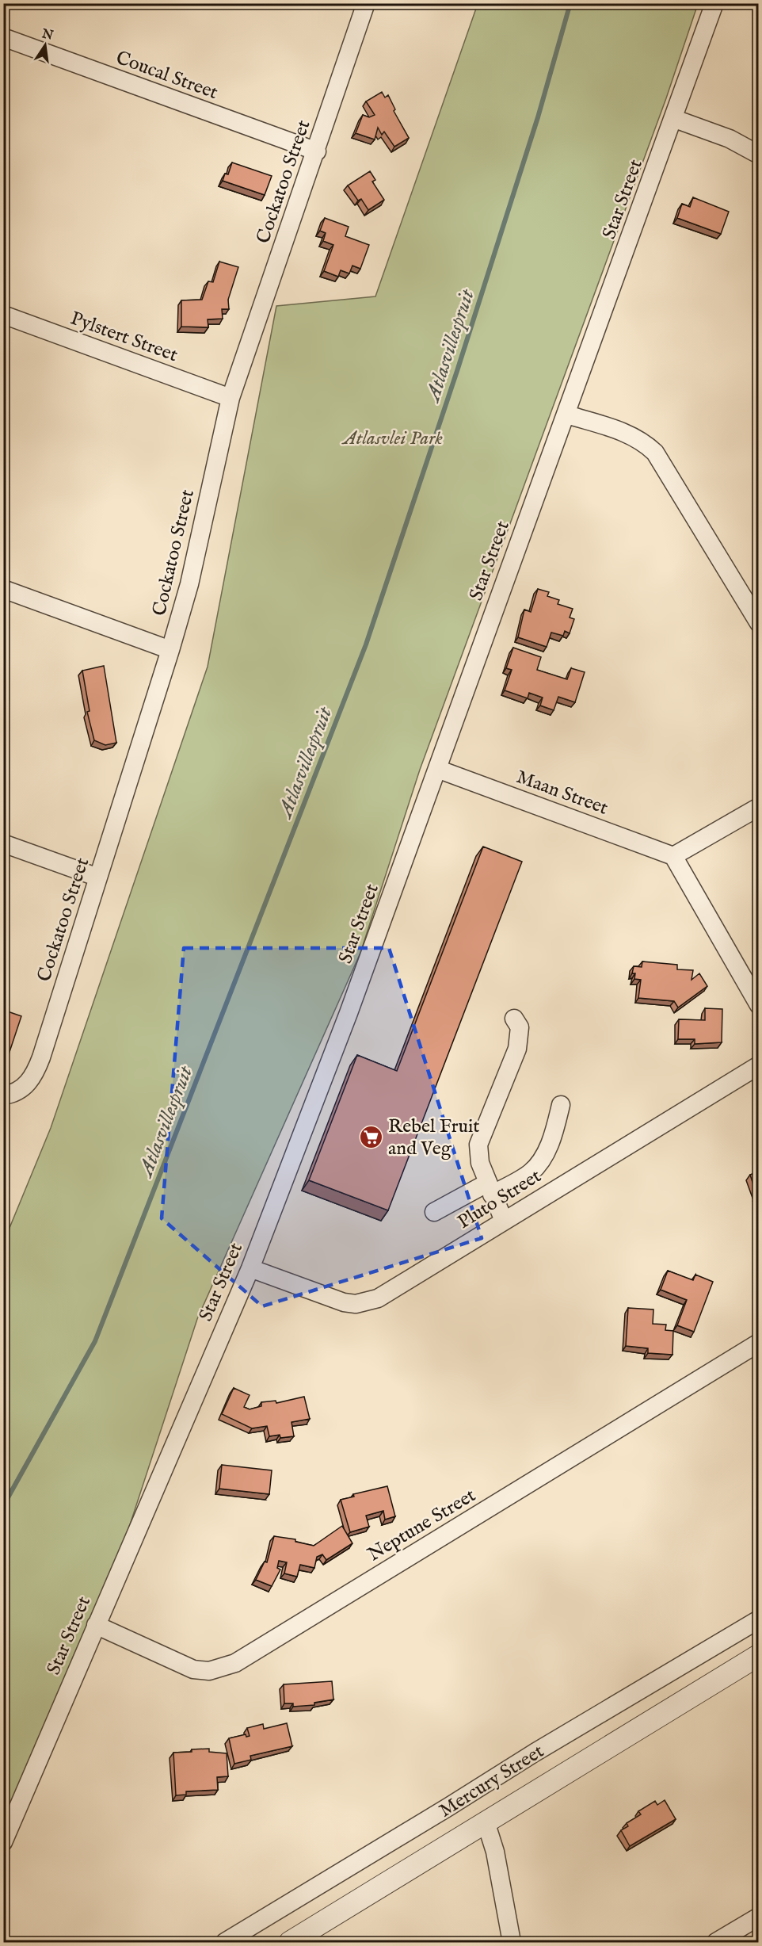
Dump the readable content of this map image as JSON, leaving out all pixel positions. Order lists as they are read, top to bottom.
{
  "streets": {
    "street": [
      "Coucal Street",
      "Cockatoo Street",
      "Star Street",
      "Pylstert Street",
      "Maan Street",
      "Pluto Street",
      "Neptune Street",
      "Mercury Street"
    ]
  },
  "crossings": [
    ["Coucal Street", "Cockatoo Street"],
    ["Cockatoo Street", "Pylstert Street"],
    ["Star Street", "Maan Street"],
    ["Star Street", "Pluto Street"],
    ["Star Street", "Neptune Street"]
  ],
  "water": ["Atlasvillespruit"],
  "parks": ["Atlasvlei Park"],
  "places": {
    "supermarket": ["Rebel Fruit and Veg"]
  },
  "north": "top"
}
